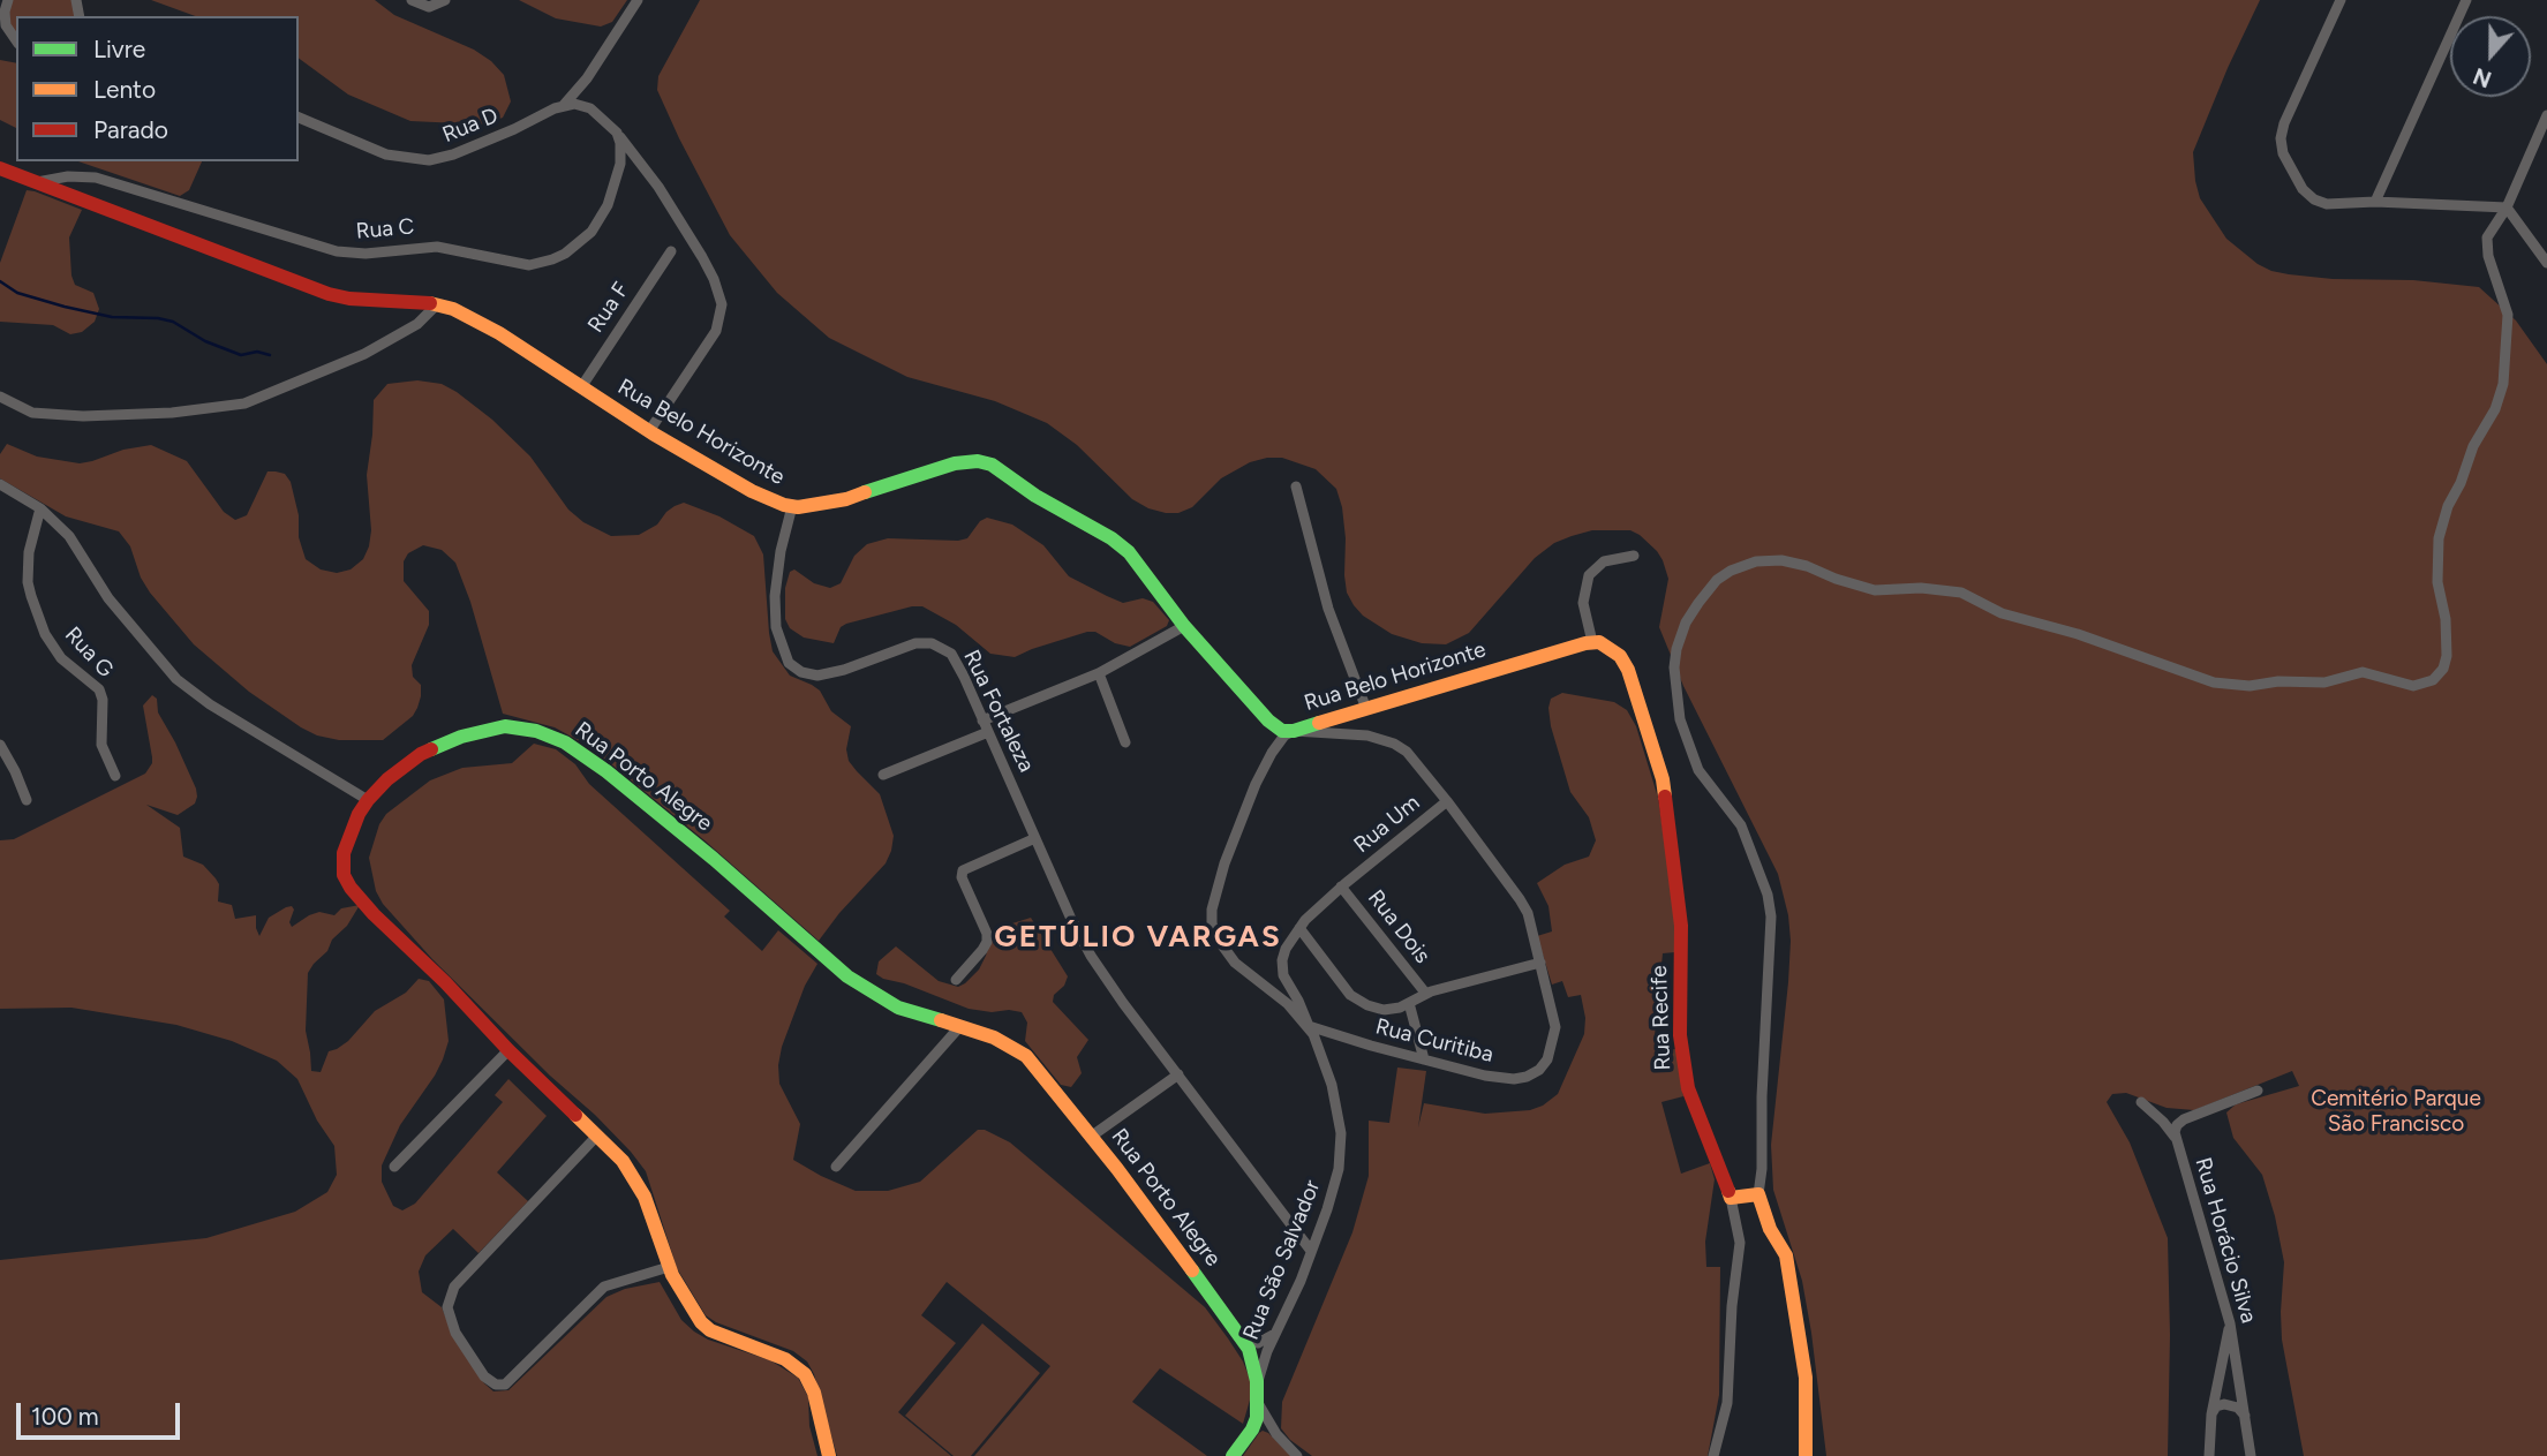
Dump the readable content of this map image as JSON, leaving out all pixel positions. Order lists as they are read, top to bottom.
{
  "streets": {
    "street": [
      "Rua D",
      "Rua C",
      "Rua F",
      "Rua Belo Horizonte",
      "Rua G",
      "Rua Fortaleza",
      "Rua Porto Alegre",
      "Rua Um",
      "Rua Dois",
      "Rua Recife",
      "Rua Curitiba",
      "Rua Horácio Silva",
      "Rua São Salvador"
    ]
  },
  "crossings": [
    ["Rua C", "Rua Belo Horizonte"],
    ["Rua F", "Rua Belo Horizonte"],
    ["Rua Belo Horizonte", "Rua Fortaleza"],
    ["Rua Belo Horizonte", "Rua Um"],
    ["Rua Belo Horizonte", "Rua Recife"],
    ["Rua Belo Horizonte", "Rua São Salvador"],
    ["Rua Fortaleza", "Rua São Salvador"],
    ["Rua Porto Alegre", "Rua São Salvador"],
    ["Rua Um", "Rua Dois"],
    ["Rua Um", "Rua Curitiba"],
    ["Rua Um", "Rua São Salvador"],
    ["Rua Curitiba", "Rua São Salvador"]
  ],
  "districts": ["GETÚLIO VARGAS"],
  "parks": ["Cemitério Parque São Francisco"],
  "legend": ["Livre", "Lento", "Parado"],
  "scale_bar": "100 m",
  "north": "bottom"
}
